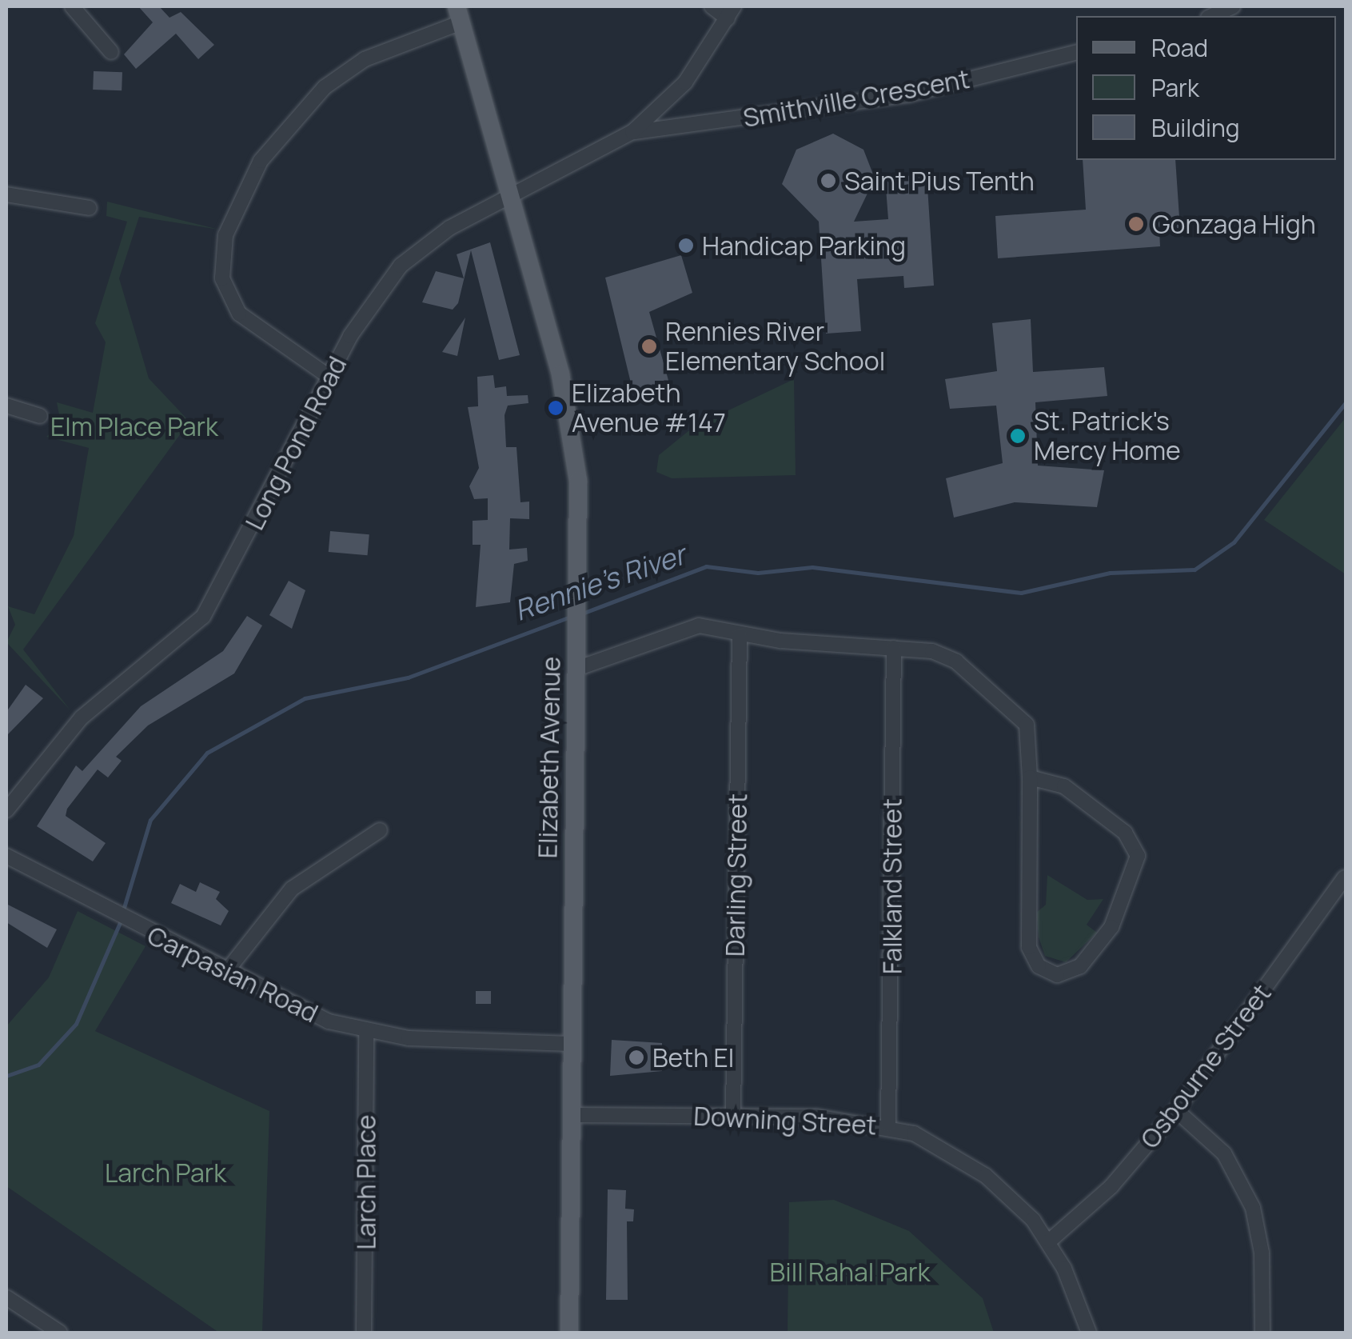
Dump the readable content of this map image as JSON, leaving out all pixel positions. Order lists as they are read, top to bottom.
{
  "streets": {
    "main road": ["Elizabeth Avenue"],
    "street": [
      "Smithville Crescent",
      "Long Pond Road",
      "Darling Street",
      "Falkland Street",
      "Carpasian Road",
      "Osbourne Street",
      "Downing Street",
      "Larch Place"
    ]
  },
  "crossings": [
    ["Smithville Crescent", "Long Pond Road"],
    ["Long Pond Road", "Elizabeth Avenue"],
    ["Elizabeth Avenue", "Carpasian Road"],
    ["Elizabeth Avenue", "Downing Street"],
    ["Darling Street", "Downing Street"],
    ["Falkland Street", "Downing Street"],
    ["Carpasian Road", "Larch Place"],
    ["Osbourne Street", "Downing Street"]
  ],
  "water": ["Rennie's River"],
  "parks": ["Elm Place Park", "Larch Park", "Bill Rahal Park"],
  "places": [
    "Saint Pius Tenth",
    "Gonzaga High",
    "Handicap Parking",
    "Rennies River Elementary School",
    "Elizabeth Avenue #147",
    "St. Patrick's Mercy Home",
    "Beth El"
  ],
  "legend": ["Road", "Park", "Building"]
}
